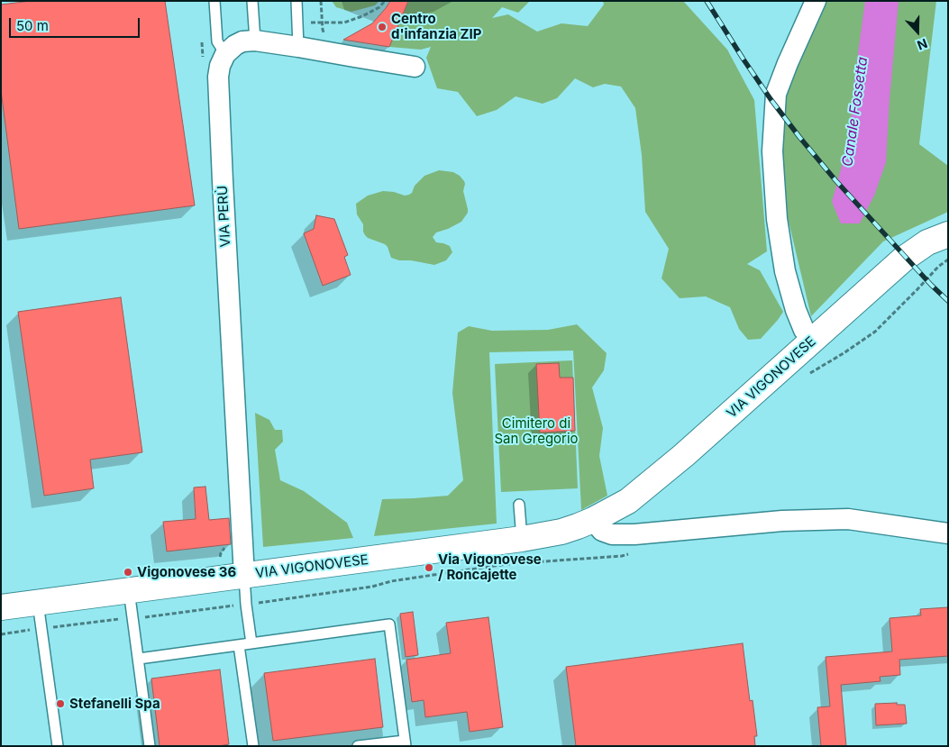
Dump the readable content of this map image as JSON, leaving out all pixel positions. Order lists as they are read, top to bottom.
{
  "streets": {
    "main road": ["VIA VIGONOVESE"],
    "street": ["VIA PERÙ"]
  },
  "crossings": [
    ["VIA PERÙ", "VIA VIGONOVESE"]
  ],
  "water": ["Canale Fossetta"],
  "parks": ["Cimitero di San Gregorio"],
  "places": [
    "Centro d'infanzia ZIP",
    "Via Vigonovese / Roncajette",
    "Vigonovese 36",
    "Stefanelli Spa"
  ],
  "scale_bar": "50 m",
  "north": "bottom"
}
